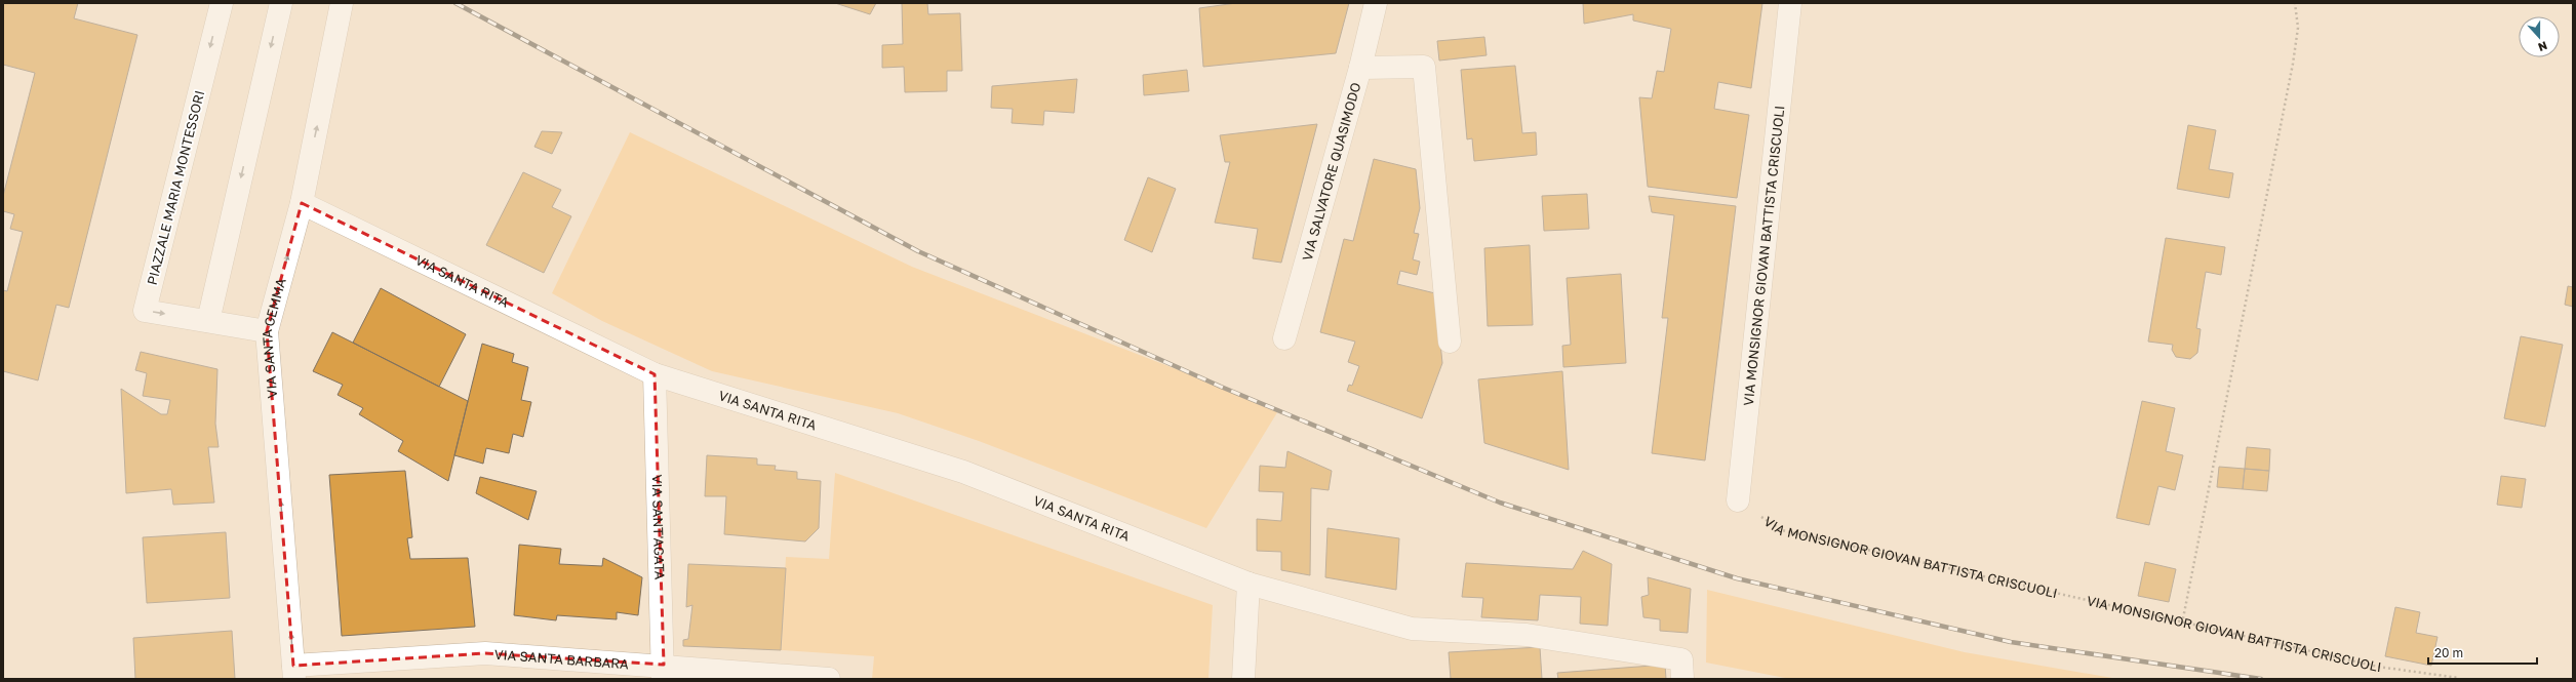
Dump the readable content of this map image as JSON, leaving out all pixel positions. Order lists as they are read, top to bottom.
{
  "streets": {
    "street": [
      "VIA SALVATORE QUASIMODO",
      "PIAZZALE MARIA MONTESSORI",
      "VIA MONSIGNOR GIOVAN BATTISTA CRISCUOLI",
      "VIA SANTA RITA",
      "VIA SANTA GEMMA",
      "VIA SANT'AGATA",
      "VIA SANTA BARBARA"
    ]
  },
  "crossings": [
    ["PIAZZALE MARIA MONTESSORI", "VIA SANTA GEMMA"],
    ["VIA SANTA RITA", "VIA SANTA GEMMA"],
    ["VIA SANTA RITA", "VIA SANT'AGATA"],
    ["VIA SANTA GEMMA", "VIA SANTA BARBARA"],
    ["VIA SANT'AGATA", "VIA SANTA BARBARA"]
  ],
  "scale_bar": "20 m",
  "north": "bottom"
}
